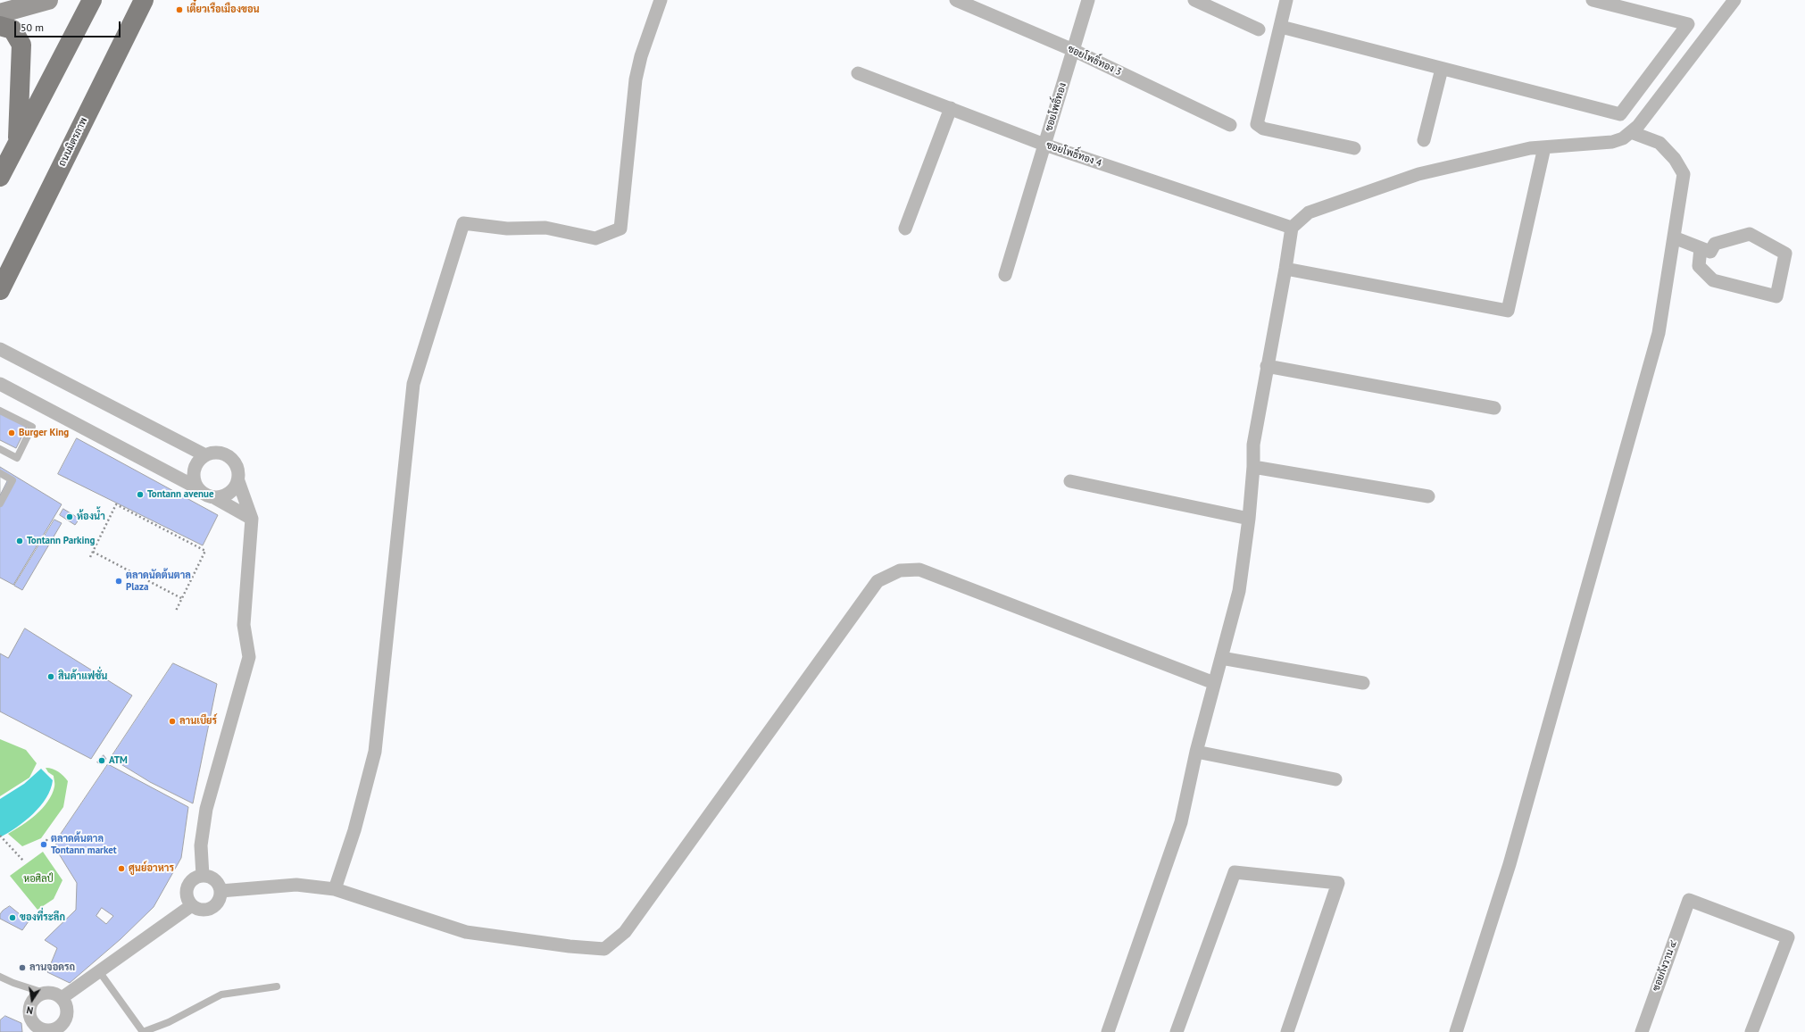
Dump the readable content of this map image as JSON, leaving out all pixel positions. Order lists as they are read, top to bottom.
{
  "streets": {
    "main road": ["ถนนมิตรภาพ"],
    "street": [
      "ซอยโพธิ์ทอง 3",
      "ซอยโพธิ์ทอง",
      "ซอยโพธิ์ทอง 4",
      "ซอยกังวาน ๔"
    ]
  },
  "crossings": [
    ["ซอยโพธิ์ทอง 3", "ซอยโพธิ์ทอง"],
    ["ซอยโพธิ์ทอง", "ซอยโพธิ์ทอง 4"]
  ],
  "parks": ["หอศิลป์"],
  "places": [
    "เตี๋ยวเรือเมืองขอน",
    "Burger King",
    "Tontann avenue",
    "ห้องน้ำ",
    "Tontann Parking",
    "ตลาดนัดต้นตาล Plaza",
    "สินค้าแฟชั่น",
    "ลานเบียร์",
    "ATM",
    "ตลาดต้นตาล Tontann market",
    "ศูนย์อาหาร",
    "ของที่ระลึก",
    "ลานจอดรถ"
  ],
  "scale_bar": "50 m",
  "north": "bottom"
}
